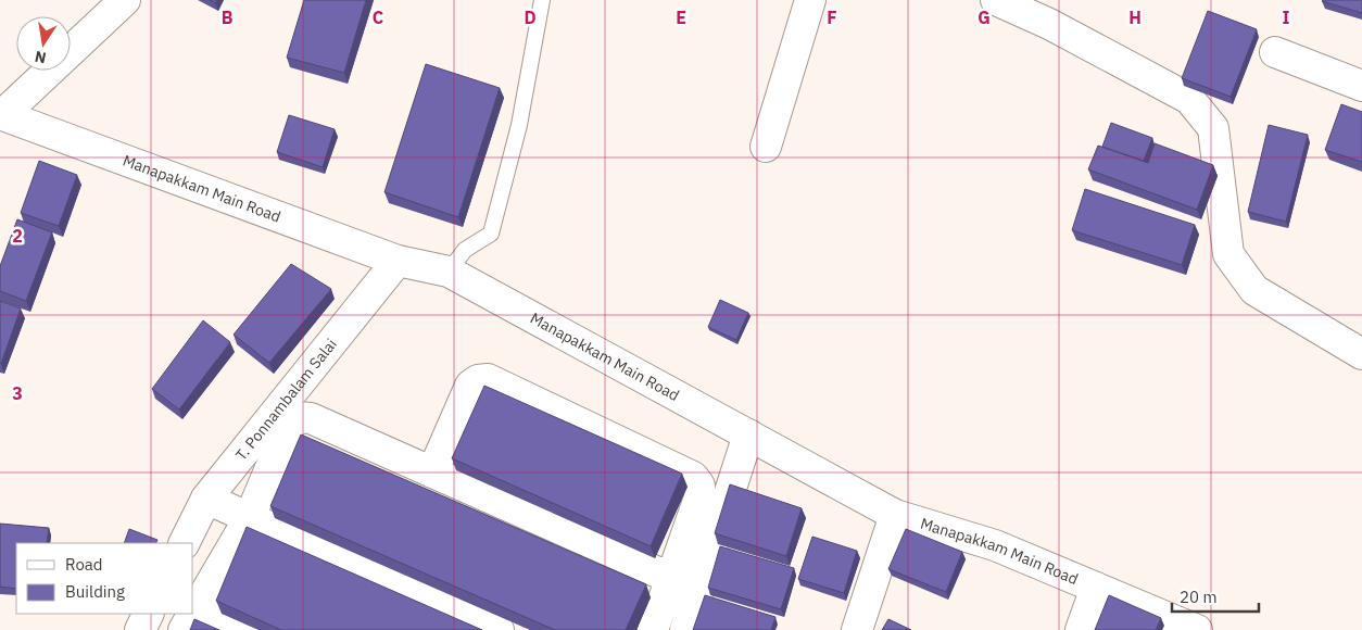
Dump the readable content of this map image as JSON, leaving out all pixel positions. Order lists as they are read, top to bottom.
{
  "streets": {
    "street": ["Manapakkam Main Road", "T. Ponnambalam Salai"]
  },
  "crossings": [
    ["Manapakkam Main Road", "T. Ponnambalam Salai"]
  ],
  "legend": ["Road", "Building"],
  "scale_bar": "20 m",
  "north": "bottom",
  "grid": {
    "columns": [
      "B",
      "C",
      "D",
      "E",
      "F",
      "G",
      "H",
      "I"
    ],
    "rows": ["2", "3"]
  }
}
